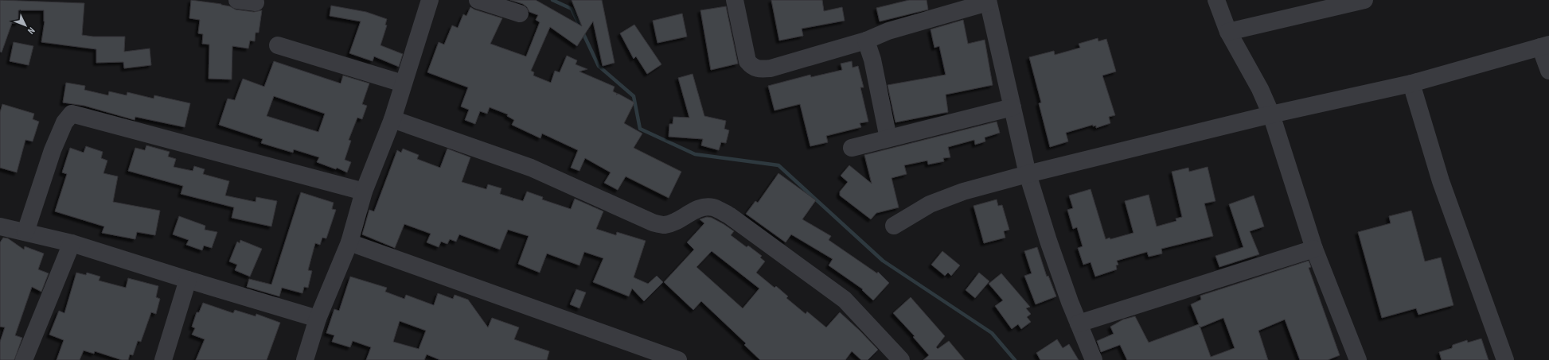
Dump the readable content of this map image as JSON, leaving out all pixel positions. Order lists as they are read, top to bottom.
{
  "north": "bottom right"
}
